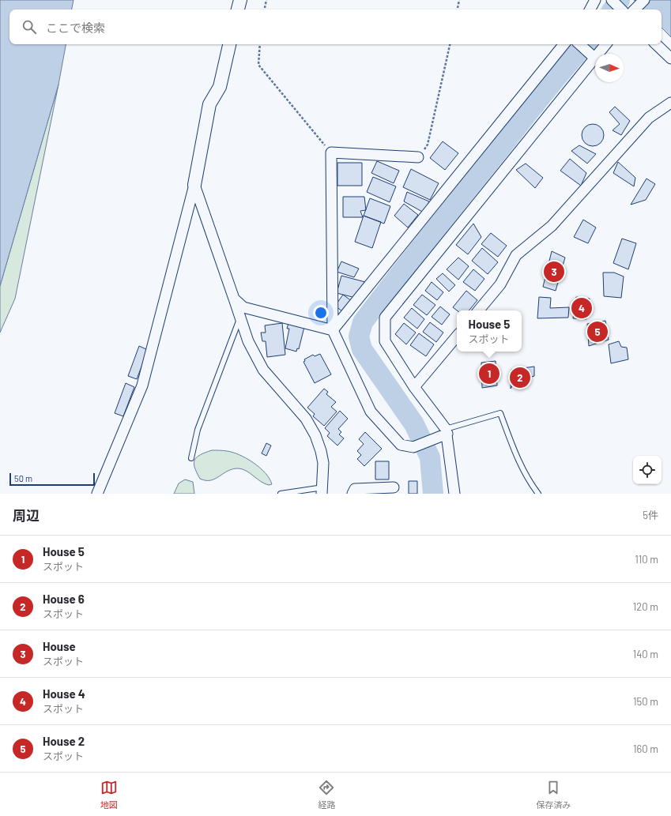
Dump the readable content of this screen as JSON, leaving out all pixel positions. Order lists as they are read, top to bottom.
{
  "scale_bar": "50 m",
  "north": "right",
  "page": {
    "search": "ここで検索",
    "pins": [
      "3",
      "4",
      "5",
      "1",
      "2"
    ],
    "popup": ["House 5", "スポット"],
    "scale": "50 m",
    "heading": ["周辺", "5件"],
    "list": [
      {
        "mark": "1",
        "name": "House 5",
        "note": "スポット",
        "value": "110 m"
      },
      {
        "mark": "2",
        "name": "House 6",
        "note": "スポット",
        "value": "120 m"
      },
      {
        "mark": "3",
        "name": "House",
        "note": "スポット",
        "value": "140 m"
      },
      {
        "mark": "4",
        "name": "House 4",
        "note": "スポット",
        "value": "150 m"
      },
      {
        "mark": "5",
        "name": "House 2",
        "note": "スポット",
        "value": "160 m"
      }
    ],
    "nav": ["地図", "経路", "保存済み"]
  }
}
